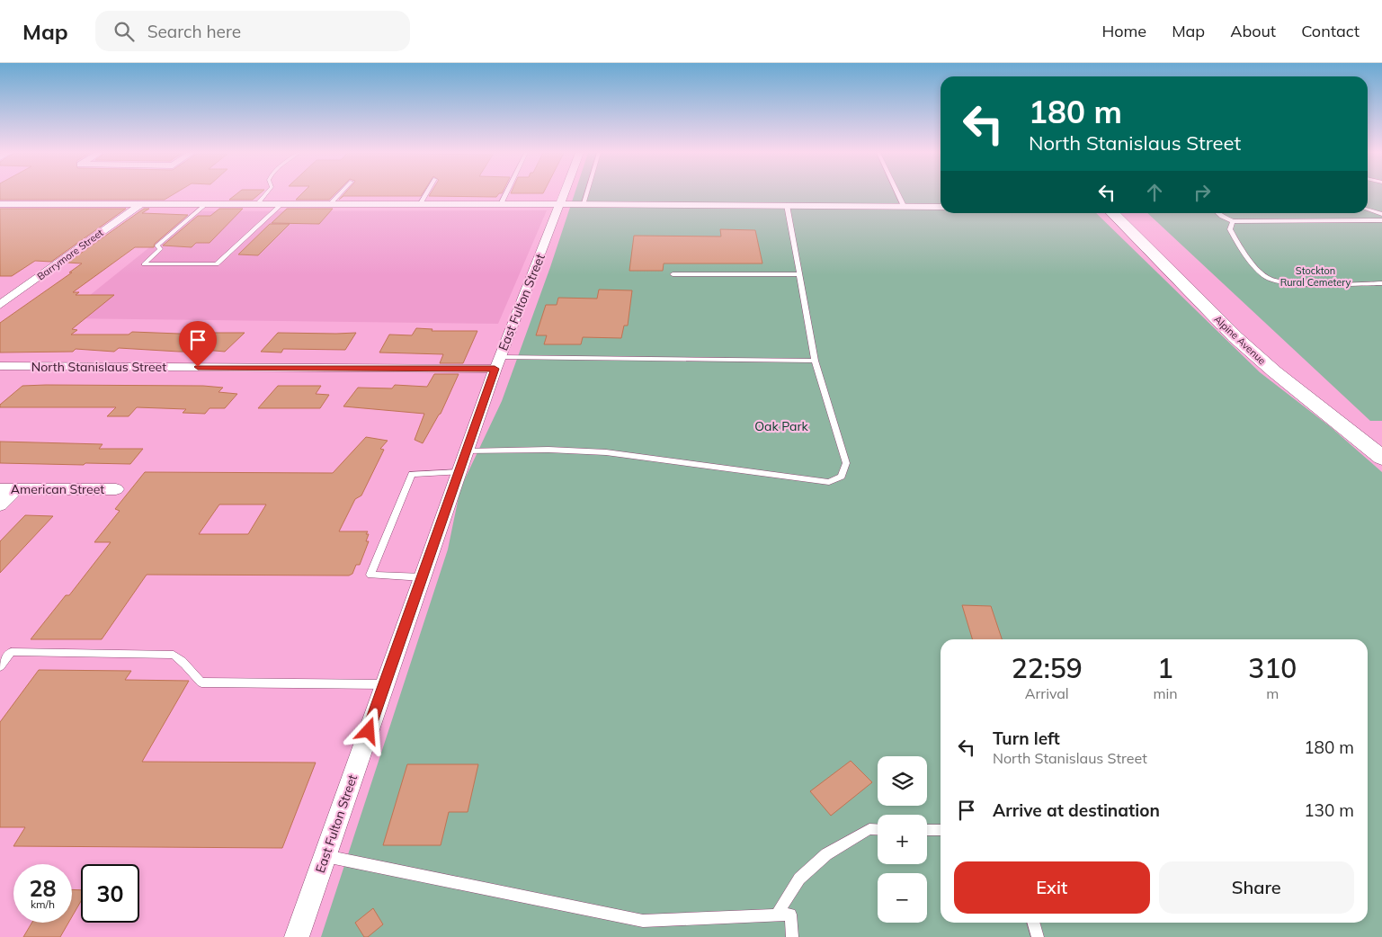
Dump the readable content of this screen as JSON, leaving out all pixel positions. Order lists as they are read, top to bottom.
{
  "streets": {
    "street": [
      "Barrymore Street",
      "East Fulton Street",
      "Alpine Avenue",
      "North Stanislaus Street",
      "American Street"
    ]
  },
  "crossings": [
    ["East Fulton Street", "North Stanislaus Street"]
  ],
  "parks": ["Stockton Rural Cemetery", "Oak Park"],
  "page": {
    "header": "Map",
    "search": "Search here",
    "nav": [
      "Home",
      "Map",
      "About",
      "Contact"
    ],
    "turn": ["180 m", "North Stanislaus Street"],
    "eta": [
      "22:59",
      "Arrival",
      "1",
      "min",
      "310",
      "m"
    ],
    "list": [
      {
        "name": "Turn left",
        "note": "North Stanislaus Street",
        "value": "180 m"
      },
      {
        "name": "Arrive at destination",
        "value": "130 m"
      }
    ],
    "map_buttons": ["+", "−"],
    "buttons": ["Exit", "Share"],
    "speed": "28 km/h",
    "limit": "30"
  }
}
